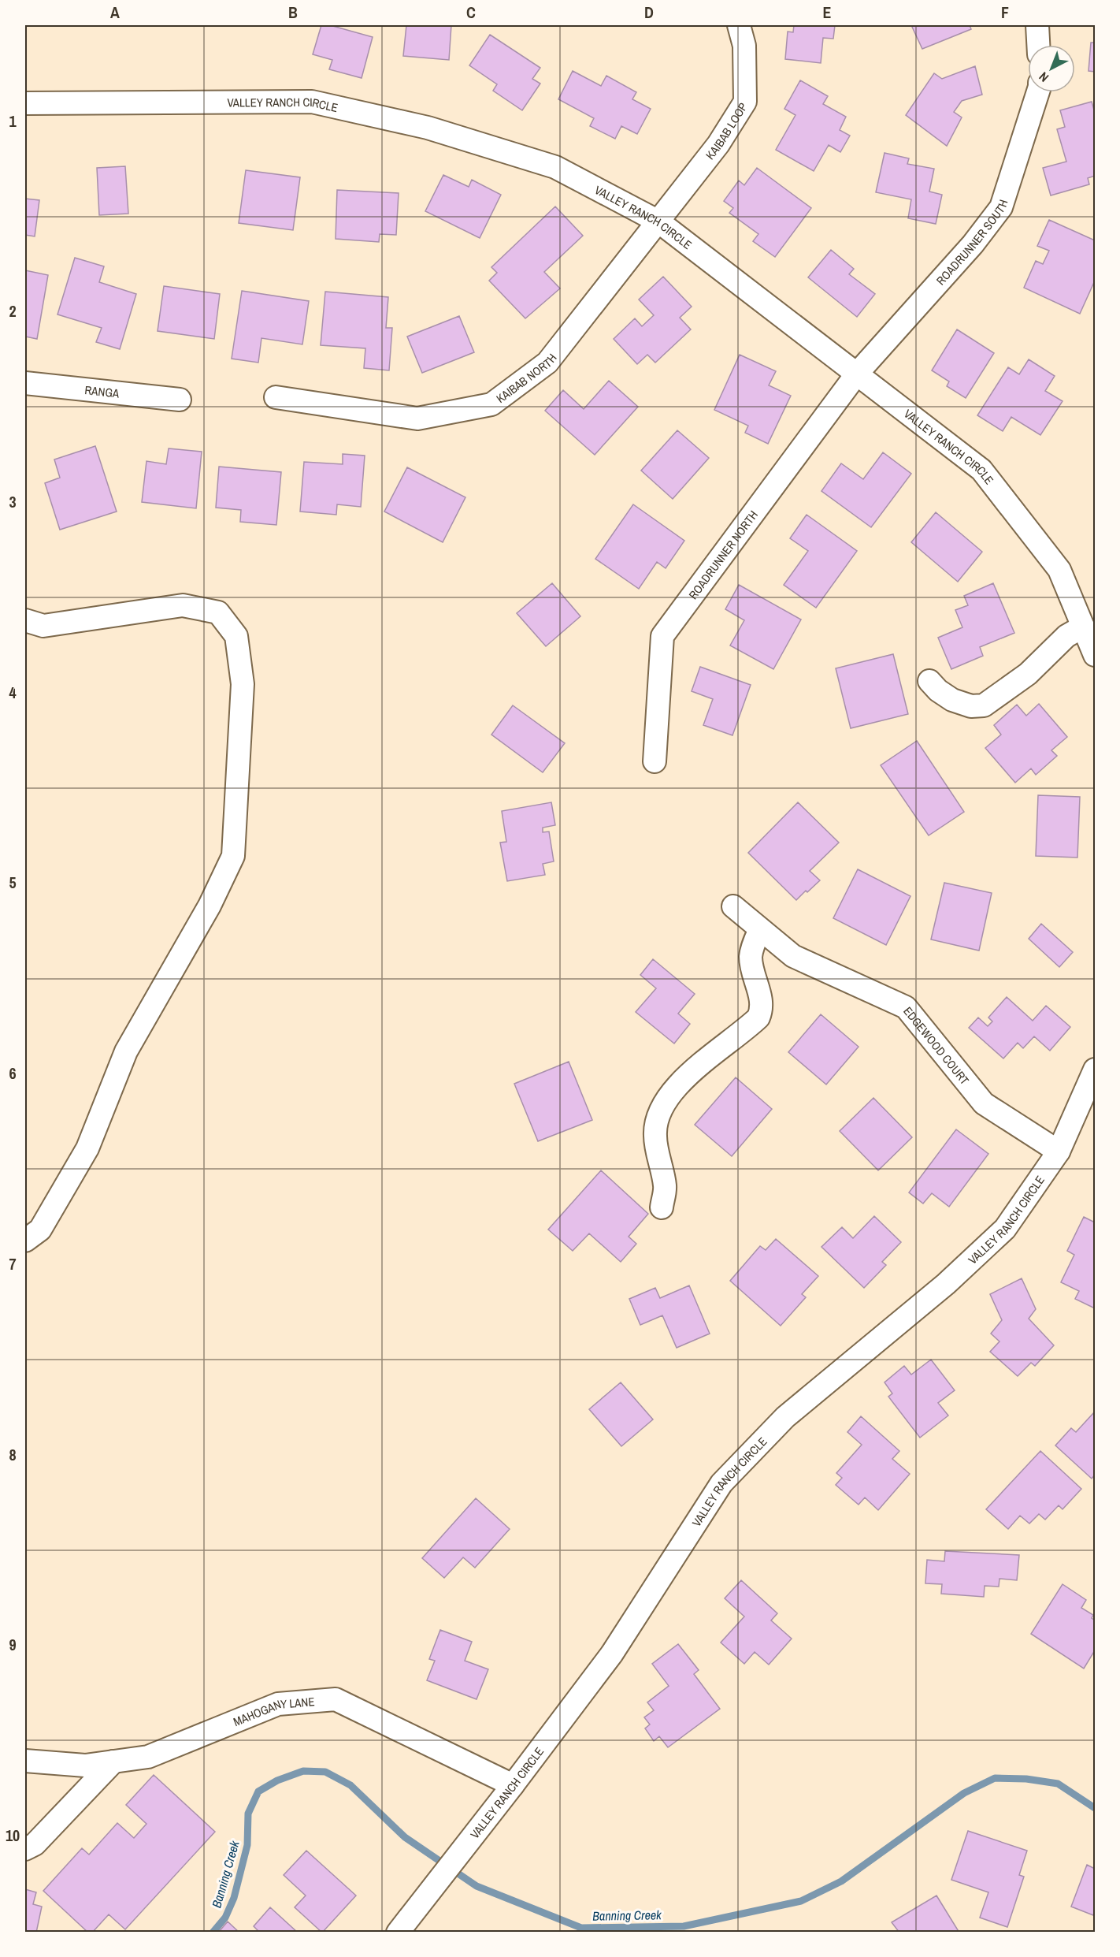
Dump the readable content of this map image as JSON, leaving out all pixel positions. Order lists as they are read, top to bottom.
{
  "streets": {
    "street": [
      "VALLEY RANCH CIRCLE",
      "KAIBAB LOOP",
      "ROADRUNNER SOUTH",
      "KAIBAB NORTH",
      "RANGA",
      "ROADRUNNER NORTH",
      "EDGEWOOD COURT",
      "MAHOGANY LANE"
    ]
  },
  "crossings": [
    ["VALLEY RANCH CIRCLE", "KAIBAB LOOP"],
    ["VALLEY RANCH CIRCLE", "ROADRUNNER SOUTH"],
    ["VALLEY RANCH CIRCLE", "KAIBAB NORTH"],
    ["VALLEY RANCH CIRCLE", "ROADRUNNER NORTH"],
    ["VALLEY RANCH CIRCLE", "EDGEWOOD COURT"],
    ["VALLEY RANCH CIRCLE", "MAHOGANY LANE"],
    ["KAIBAB LOOP", "KAIBAB NORTH"],
    ["ROADRUNNER SOUTH", "ROADRUNNER NORTH"]
  ],
  "water": ["Banning Creek"],
  "north": "bottom left",
  "grid": {
    "columns": [
      "A",
      "B",
      "C",
      "D",
      "E",
      "F"
    ],
    "rows": [
      "1",
      "2",
      "3",
      "4",
      "5",
      "6",
      "7",
      "8",
      "9",
      "10"
    ]
  }
}
